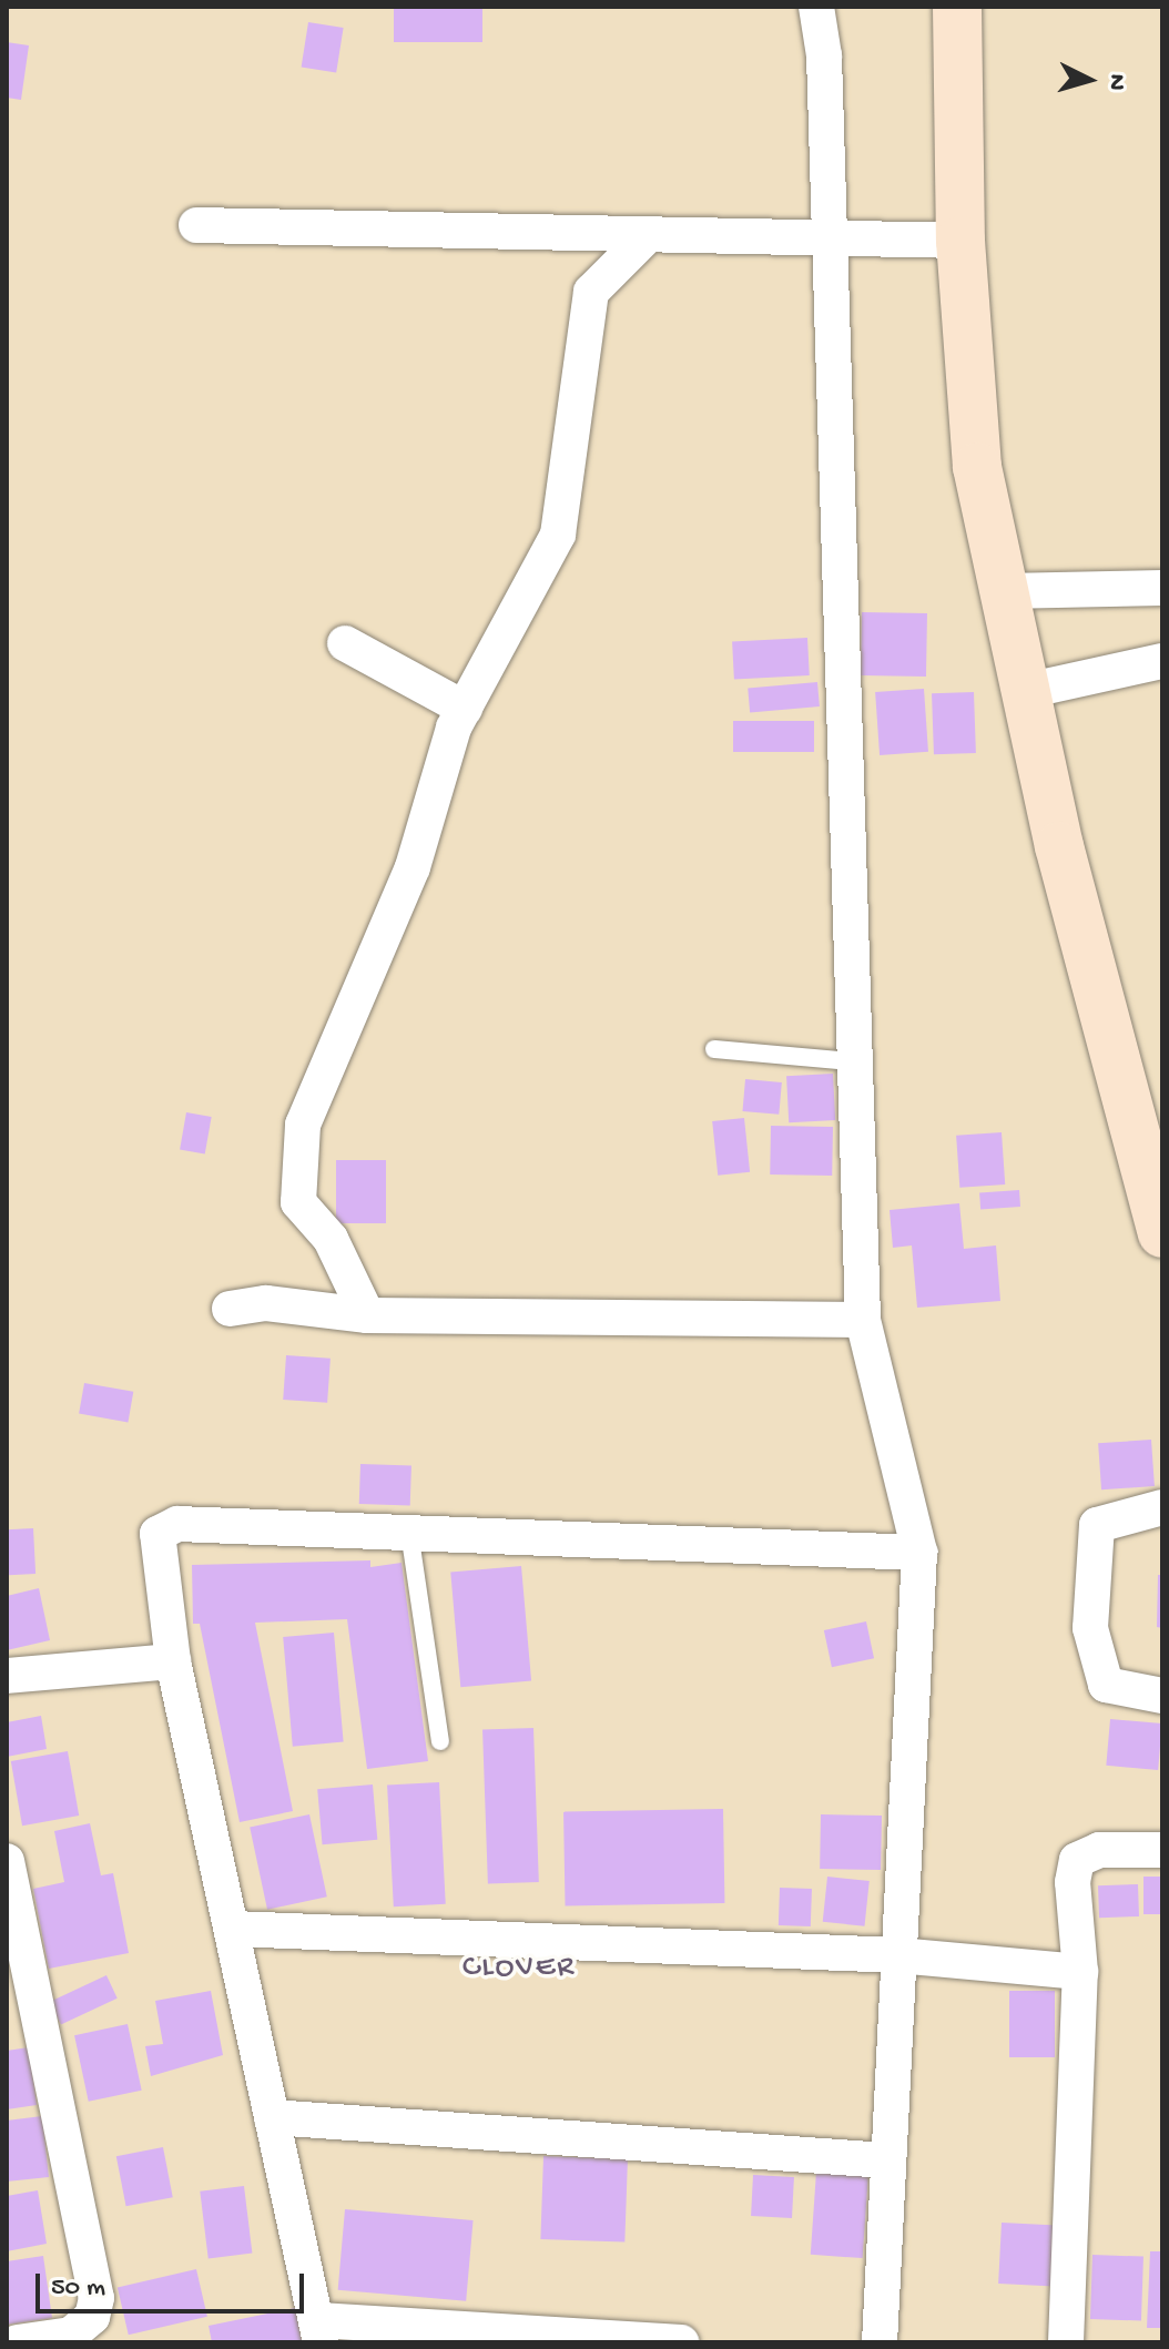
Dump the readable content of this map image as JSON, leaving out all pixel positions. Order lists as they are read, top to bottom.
{
  "districts": ["CLOVER"],
  "scale_bar": "50 m",
  "north": "right"
}
